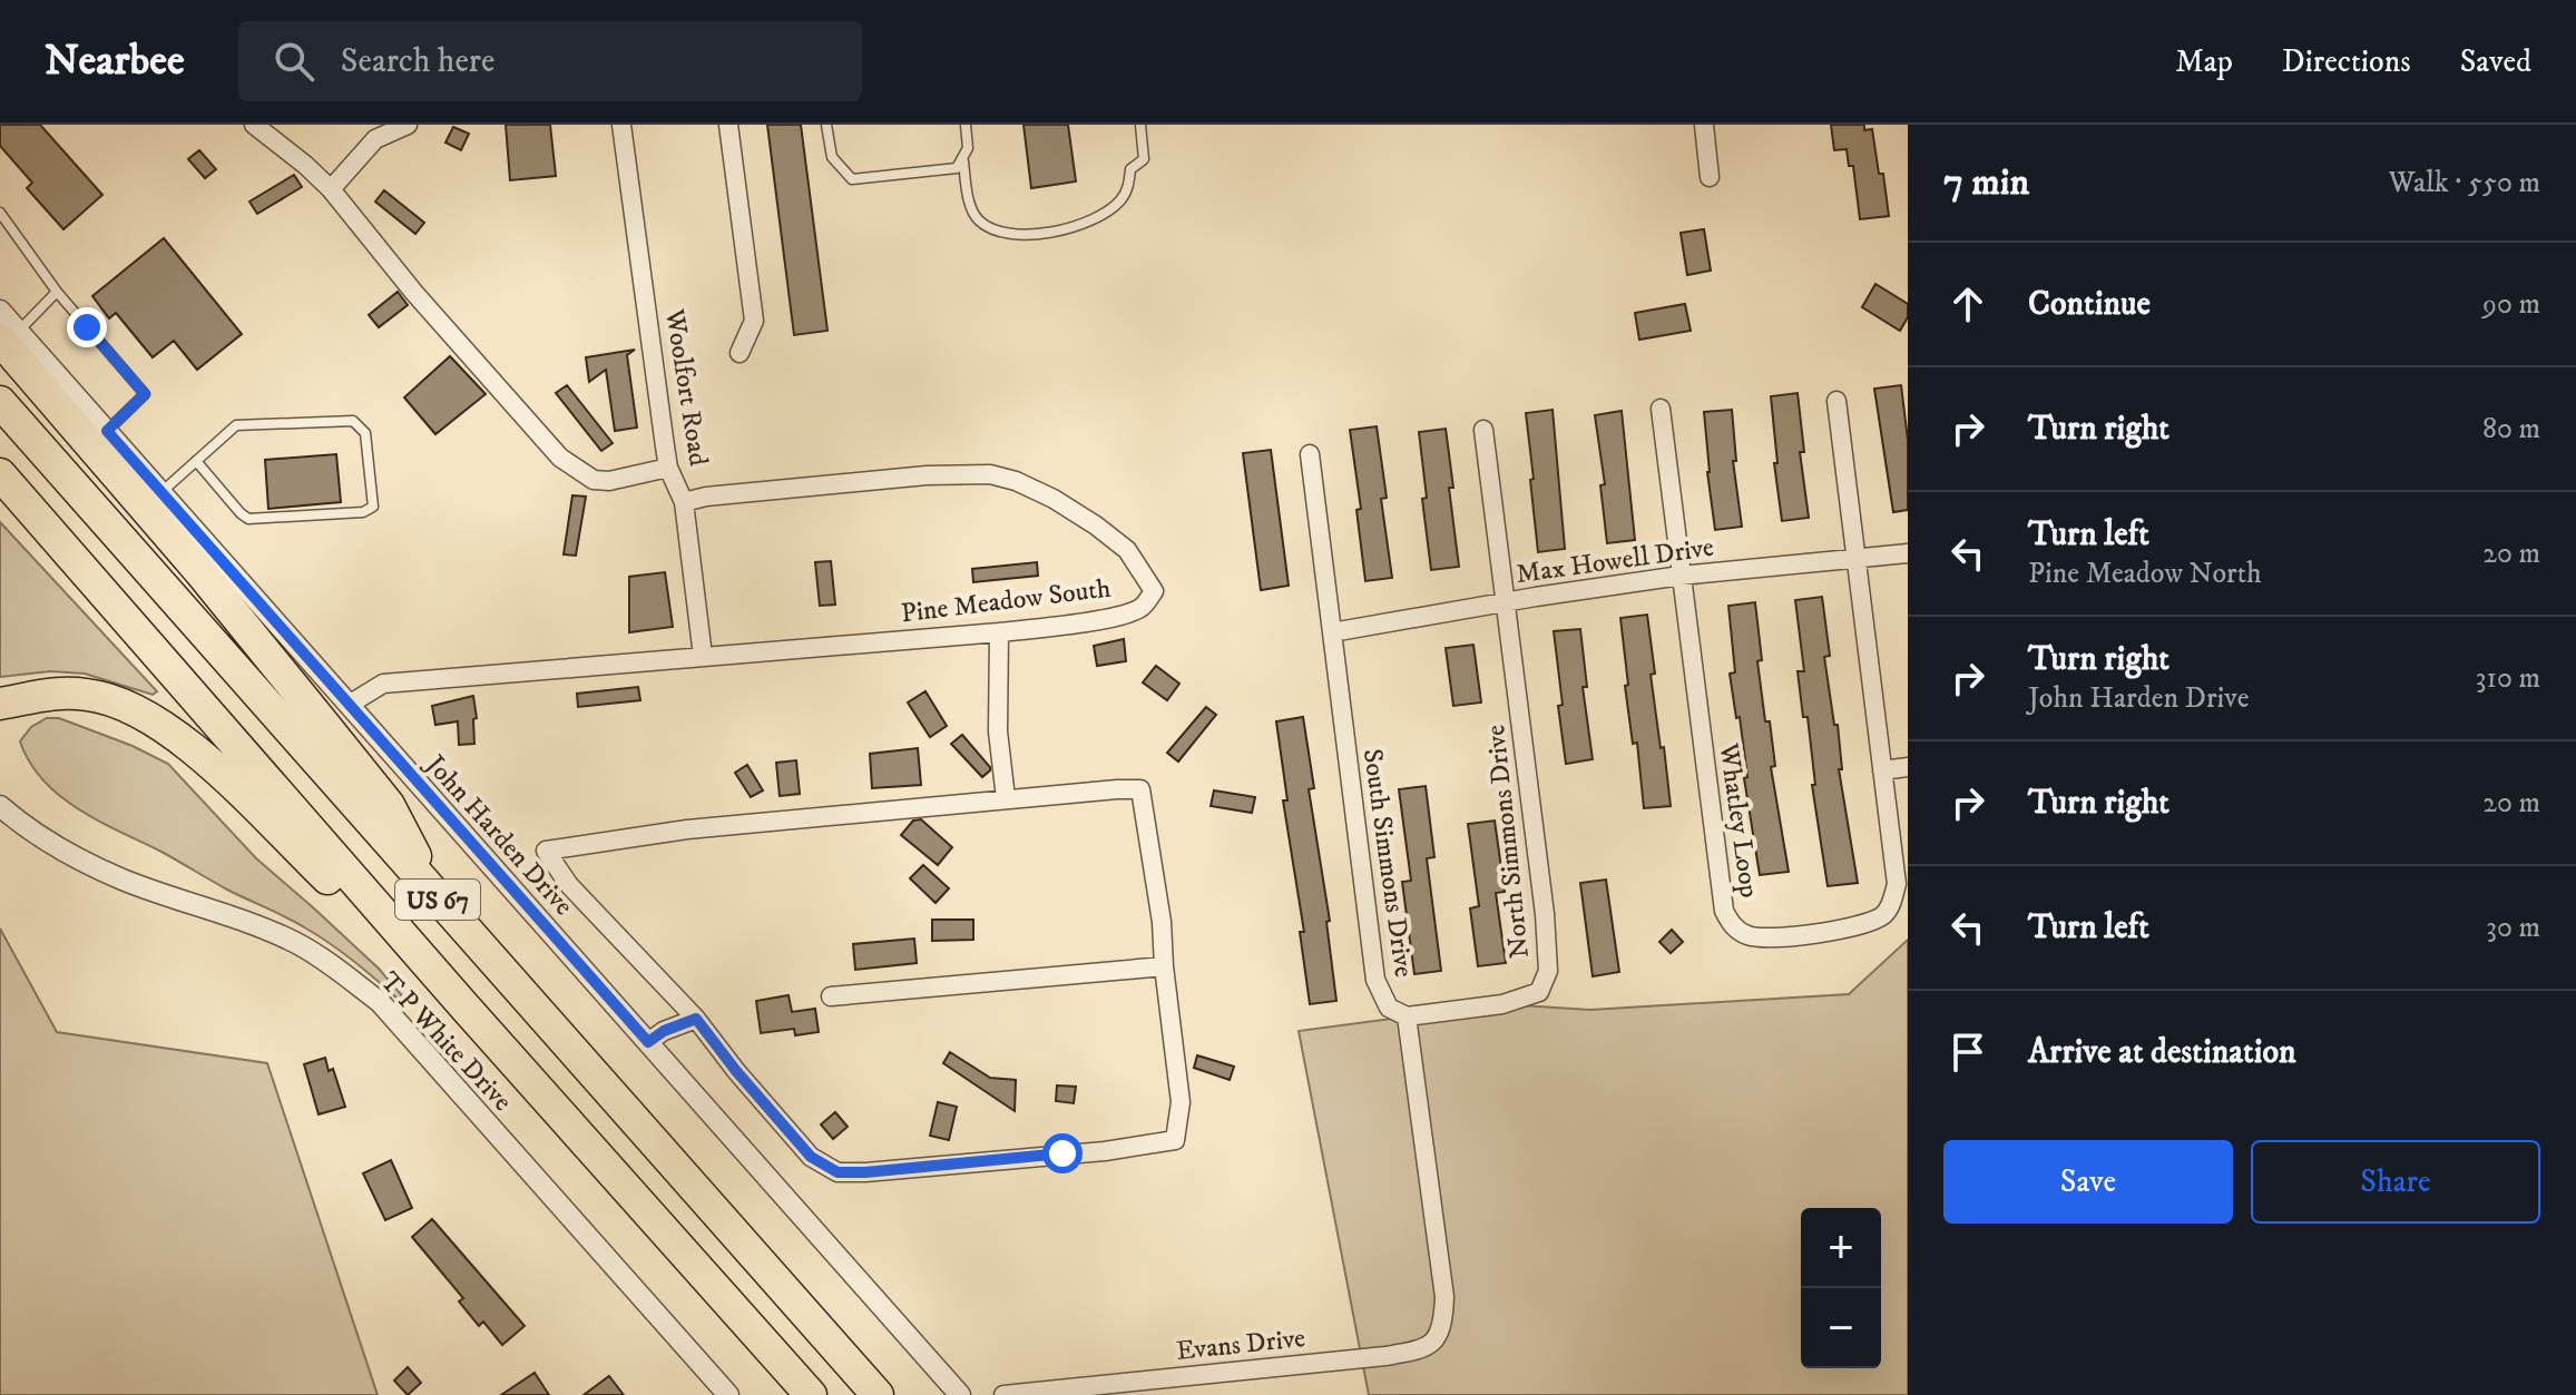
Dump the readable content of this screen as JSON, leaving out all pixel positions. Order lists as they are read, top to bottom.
{
  "streets": {
    "highway": ["US 67"],
    "street": [
      "Woolfort Road",
      "Max Howell Drive",
      "Pine Meadow South",
      "Whatley Loop",
      "John Harden Drive",
      "North Simmons Drive",
      "South Simmons Drive",
      "T P White Drive",
      "Evans Drive"
    ]
  },
  "crossings": [
    ["Woolfort Road", "Pine Meadow South"],
    ["Max Howell Drive", "Whatley Loop"],
    ["Max Howell Drive", "North Simmons Drive"],
    ["Max Howell Drive", "South Simmons Drive"],
    ["Pine Meadow South", "John Harden Drive"],
    ["North Simmons Drive", "South Simmons Drive"],
    ["South Simmons Drive", "Evans Drive"]
  ],
  "page": {
    "header": "Nearbee",
    "search": "Search here",
    "nav": ["Map", "Directions", "Saved"],
    "heading": ["7 min", "Walk · 550 m"],
    "list": [
      ["Continue", "90 m"],
      ["Turn right", "80 m"],
      ["Turn left", "Pine Meadow North", "20 m"],
      ["Turn right", "John Harden Drive", "310 m"],
      ["Turn right", "20 m"],
      ["Turn left", "30 m"],
      "Arrive at destination"
    ],
    "buttons": ["Save", "Share"],
    "map_buttons": ["+", "−"]
  }
}
